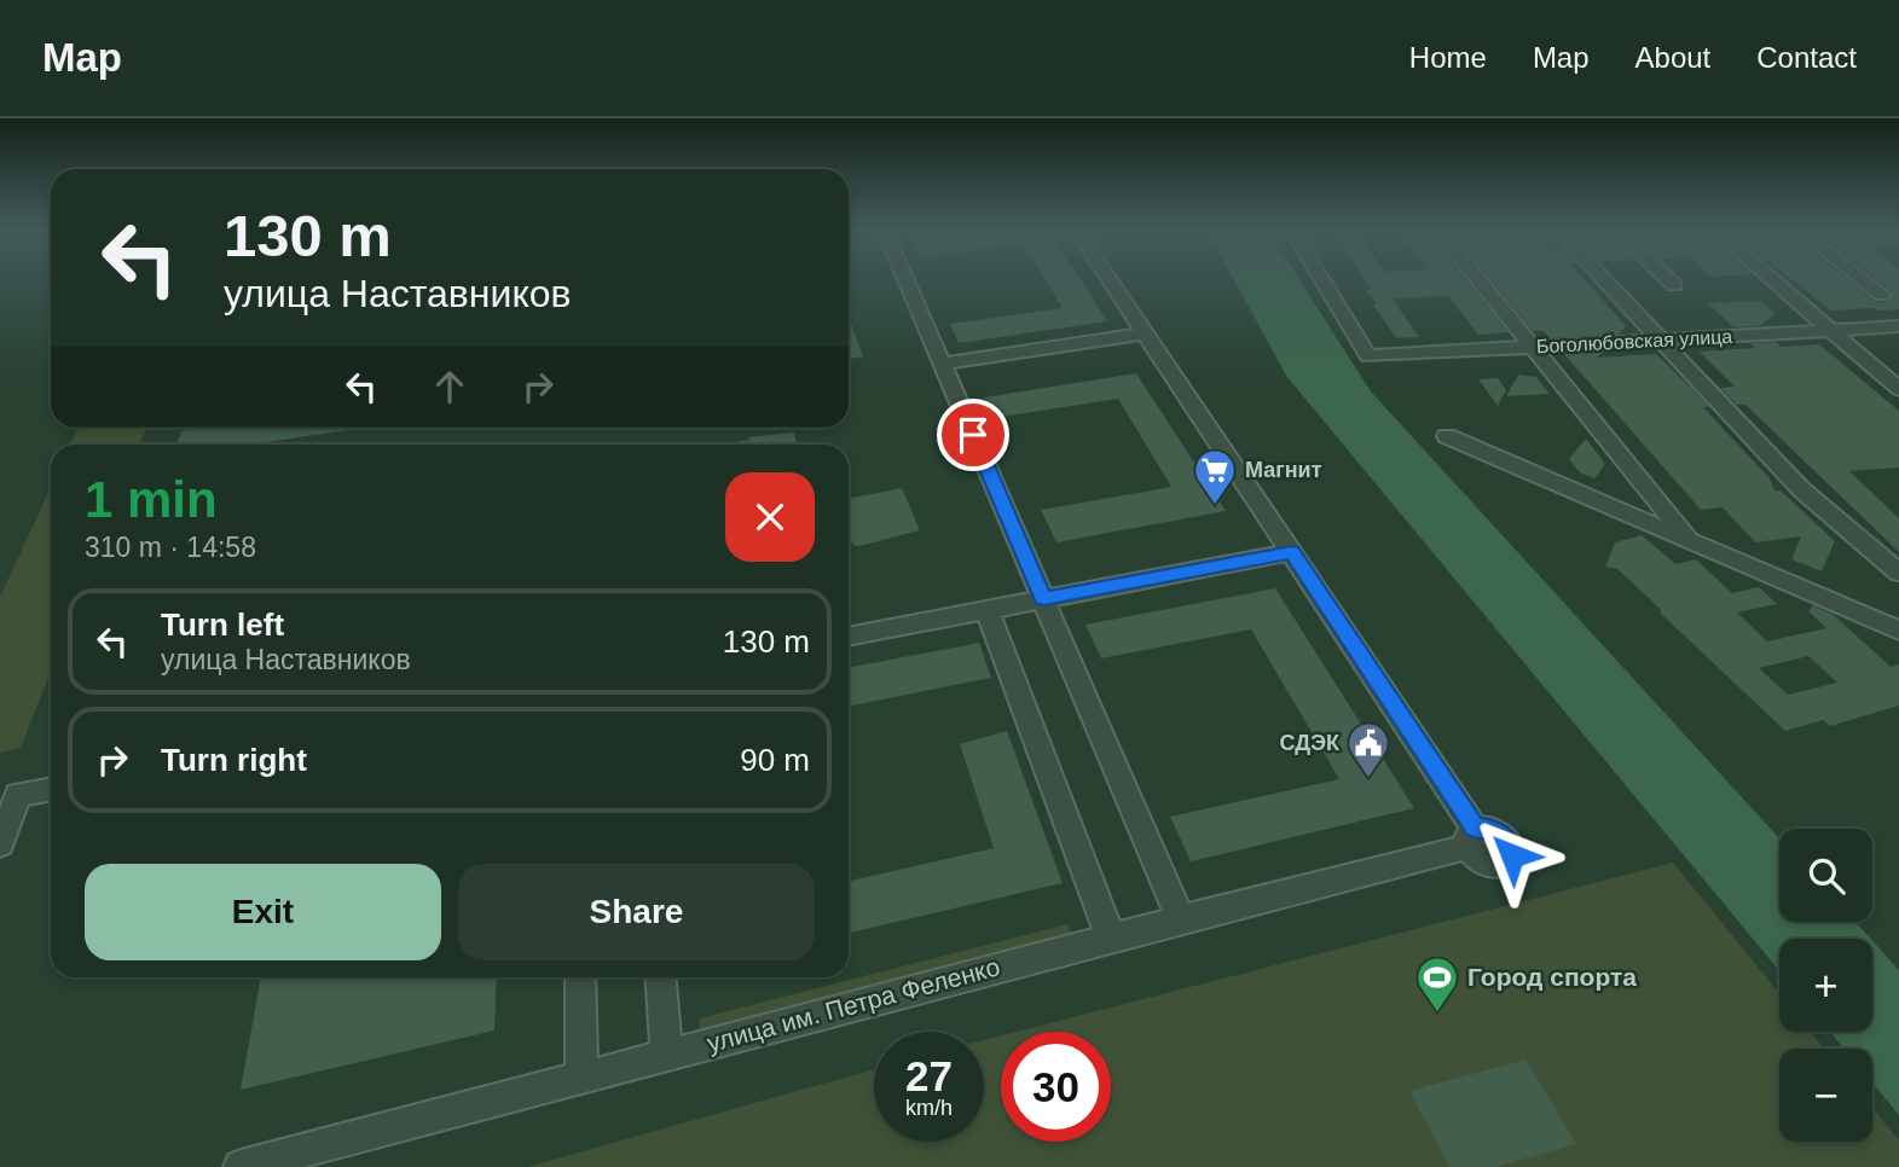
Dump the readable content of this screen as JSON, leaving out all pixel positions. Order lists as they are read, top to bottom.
{
  "streets": {
    "street": ["Боголюбовская улица", "улица им. Петра Феленко"]
  },
  "places": {
    "supermarket": ["Магнит"],
    "public building": ["СДЭК"],
    "sports": ["Город спорта"]
  },
  "page": {
    "header": "Map",
    "nav": [
      "Home",
      "Map",
      "About",
      "Contact"
    ],
    "turn": ["130 m", "улица Наставников"],
    "heading": ["1 min", "310 m · 14:58"],
    "list": [
      {
        "name": "Turn left",
        "note": "улица Наставников",
        "value": "130 m"
      },
      {
        "name": "Turn right",
        "value": "90 m"
      }
    ],
    "map_buttons": ["+", "−"],
    "buttons": ["Exit", "Share"],
    "speed": "27 km/h",
    "limit": "30"
  }
}
